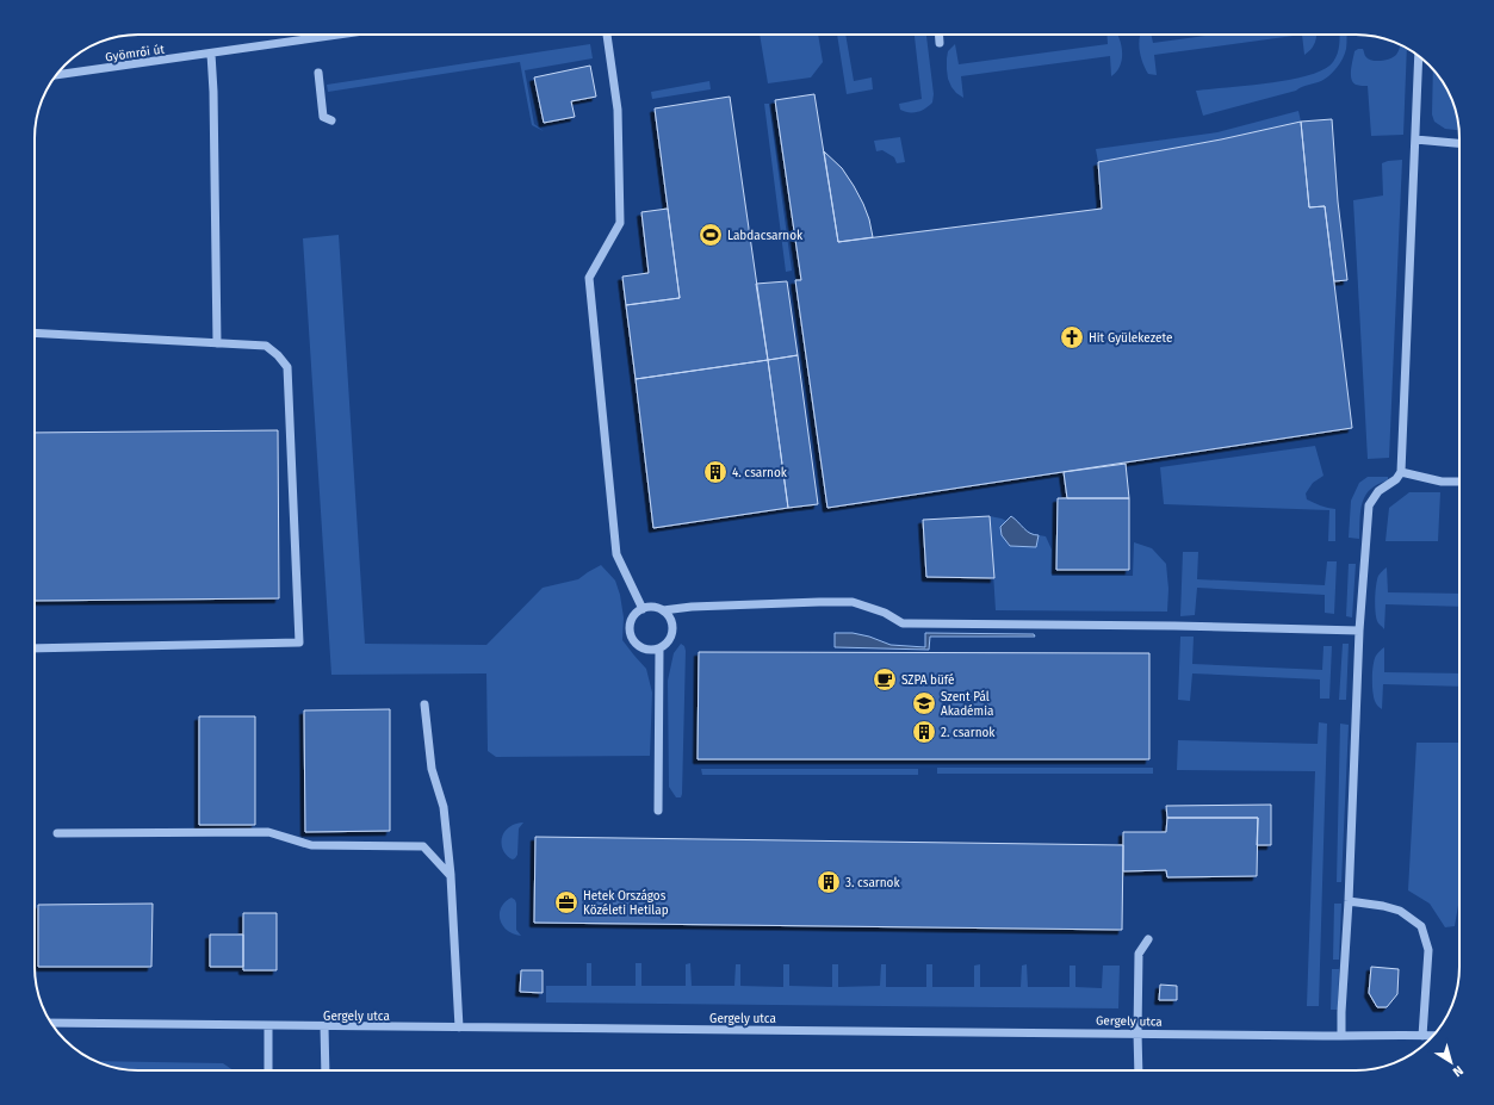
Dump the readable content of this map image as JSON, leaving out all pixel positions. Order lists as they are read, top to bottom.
{
  "streets": {
    "street": ["Gyömrői út", "Gergely utca"]
  },
  "places": {
    "sports": ["Labdacsarnok"],
    "church": ["Hit Gyülekezete"],
    "building": ["4. csarnok", "2. csarnok", "3. csarnok"],
    "cafe": ["SZPA büfé"],
    "school or university": ["Szent Pál Akadémia"],
    "office": ["Hetek Országos Közéleti Hetilap"]
  },
  "north": "bottom right"
}
